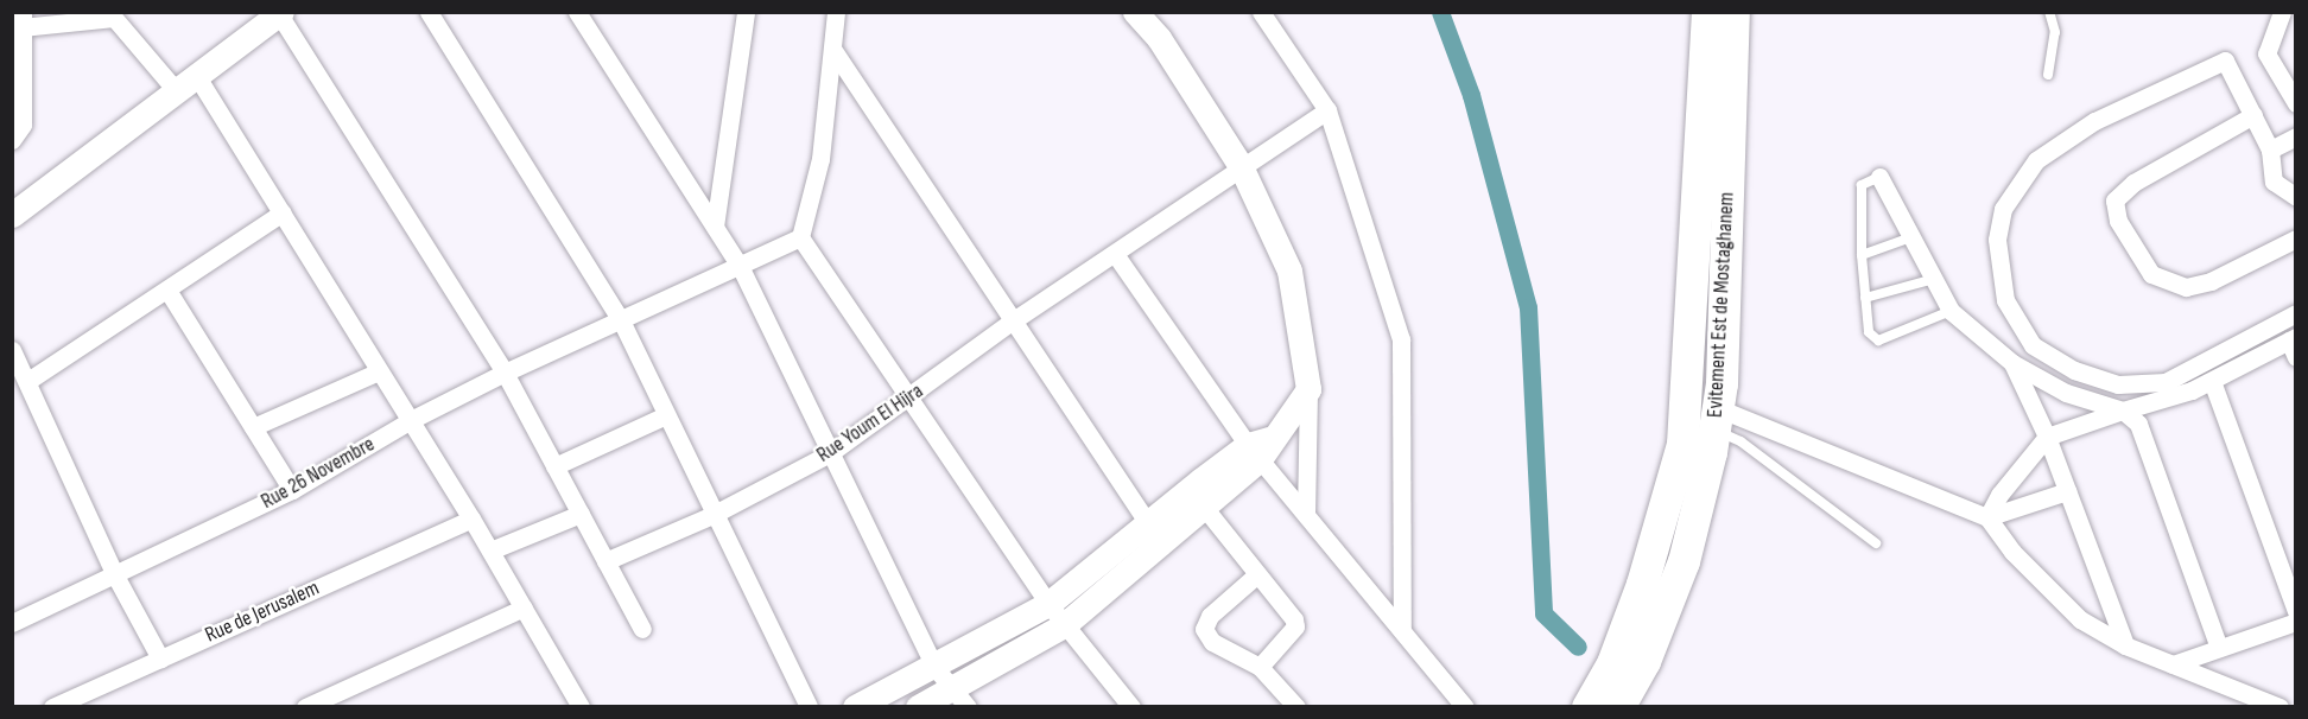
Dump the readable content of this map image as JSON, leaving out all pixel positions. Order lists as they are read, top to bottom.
{
  "streets": {
    "highway": ["Evitement Est de Mostaghanem"],
    "street": ["Rue Youm El Hijra", "Rue 26 Novembre", "Rue de Jerusalem"]
  }
}
